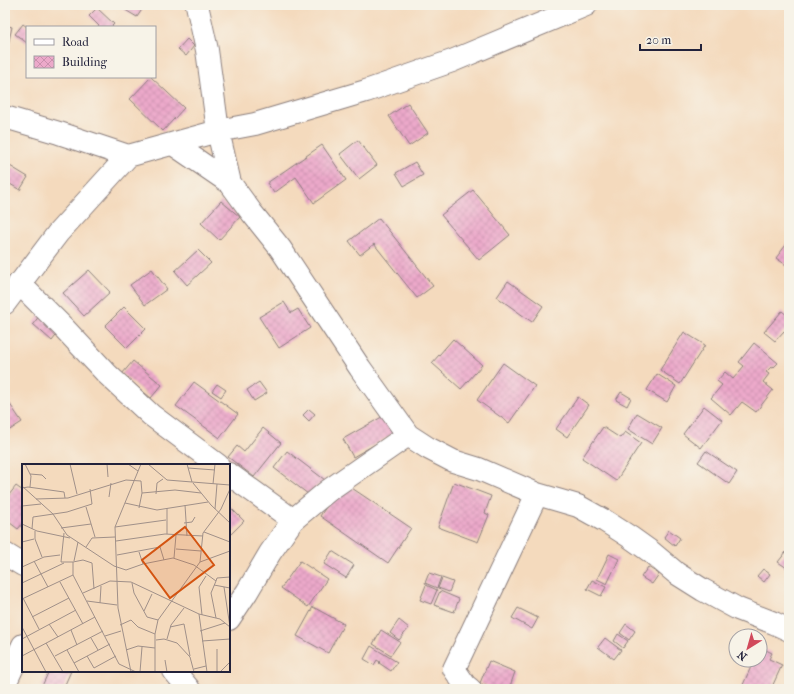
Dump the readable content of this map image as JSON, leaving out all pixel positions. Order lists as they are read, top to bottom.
{
  "legend": ["Road", "Building"],
  "scale_bar": "20 m",
  "north": "bottom left"
}
